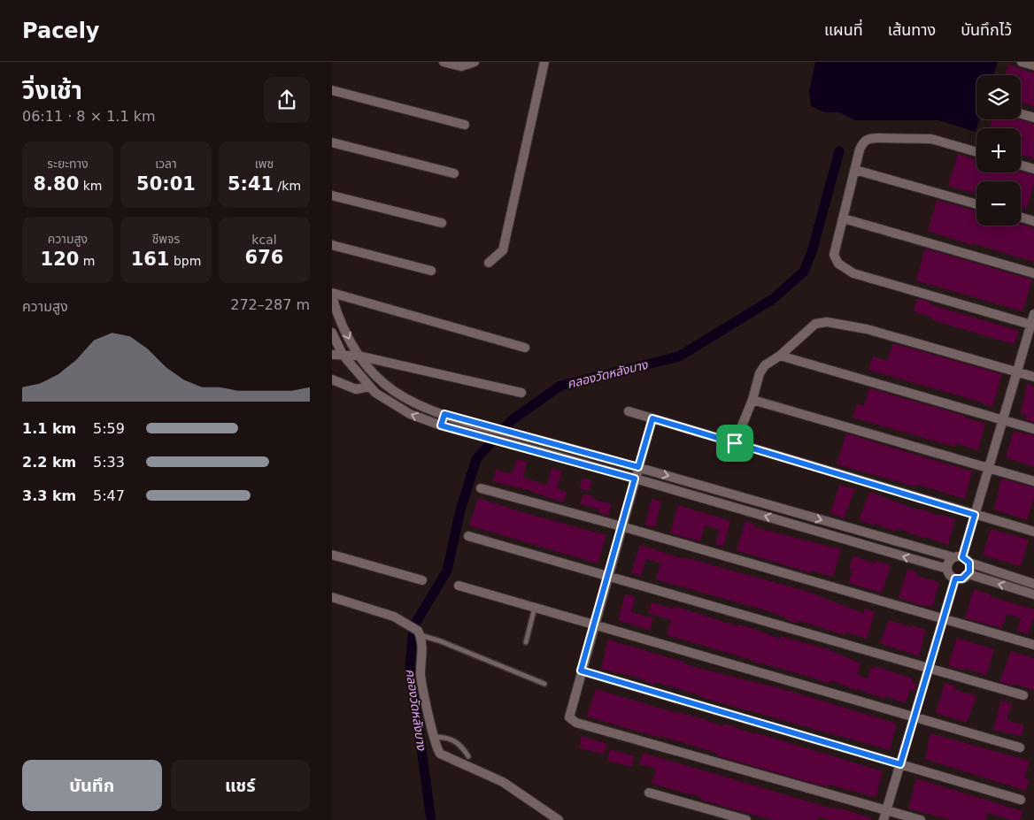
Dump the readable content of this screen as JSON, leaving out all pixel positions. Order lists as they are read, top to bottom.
{
  "water": ["คลองวัดหลังบาง"],
  "page": {
    "header": "Pacely",
    "nav": ["แผนที่", "เส้นทาง", "บันทึกไว้"],
    "heading": ["วิ่งเช้า", "06:11 · 8 × 1.1 km"],
    "map_buttons": ["+", "−"],
    "stats": [
      ["ระยะทาง", "8.80 km"],
      ["เวลา", "50:01"],
      ["เพซ", "5:41 /km"],
      ["ความสูง", "120 m"],
      ["ชีพจร", "161 bpm"],
      ["kcal", "676"]
    ],
    "chart": ["ความสูง", "272–287 m"],
    "list": [
      {
        "name": "1.1 km",
        "note": "5:59"
      },
      {
        "name": "2.2 km",
        "note": "5:33"
      },
      {
        "name": "3.3 km",
        "note": "5:47"
      }
    ],
    "buttons": ["บันทึก", "แชร์"]
  }
}
